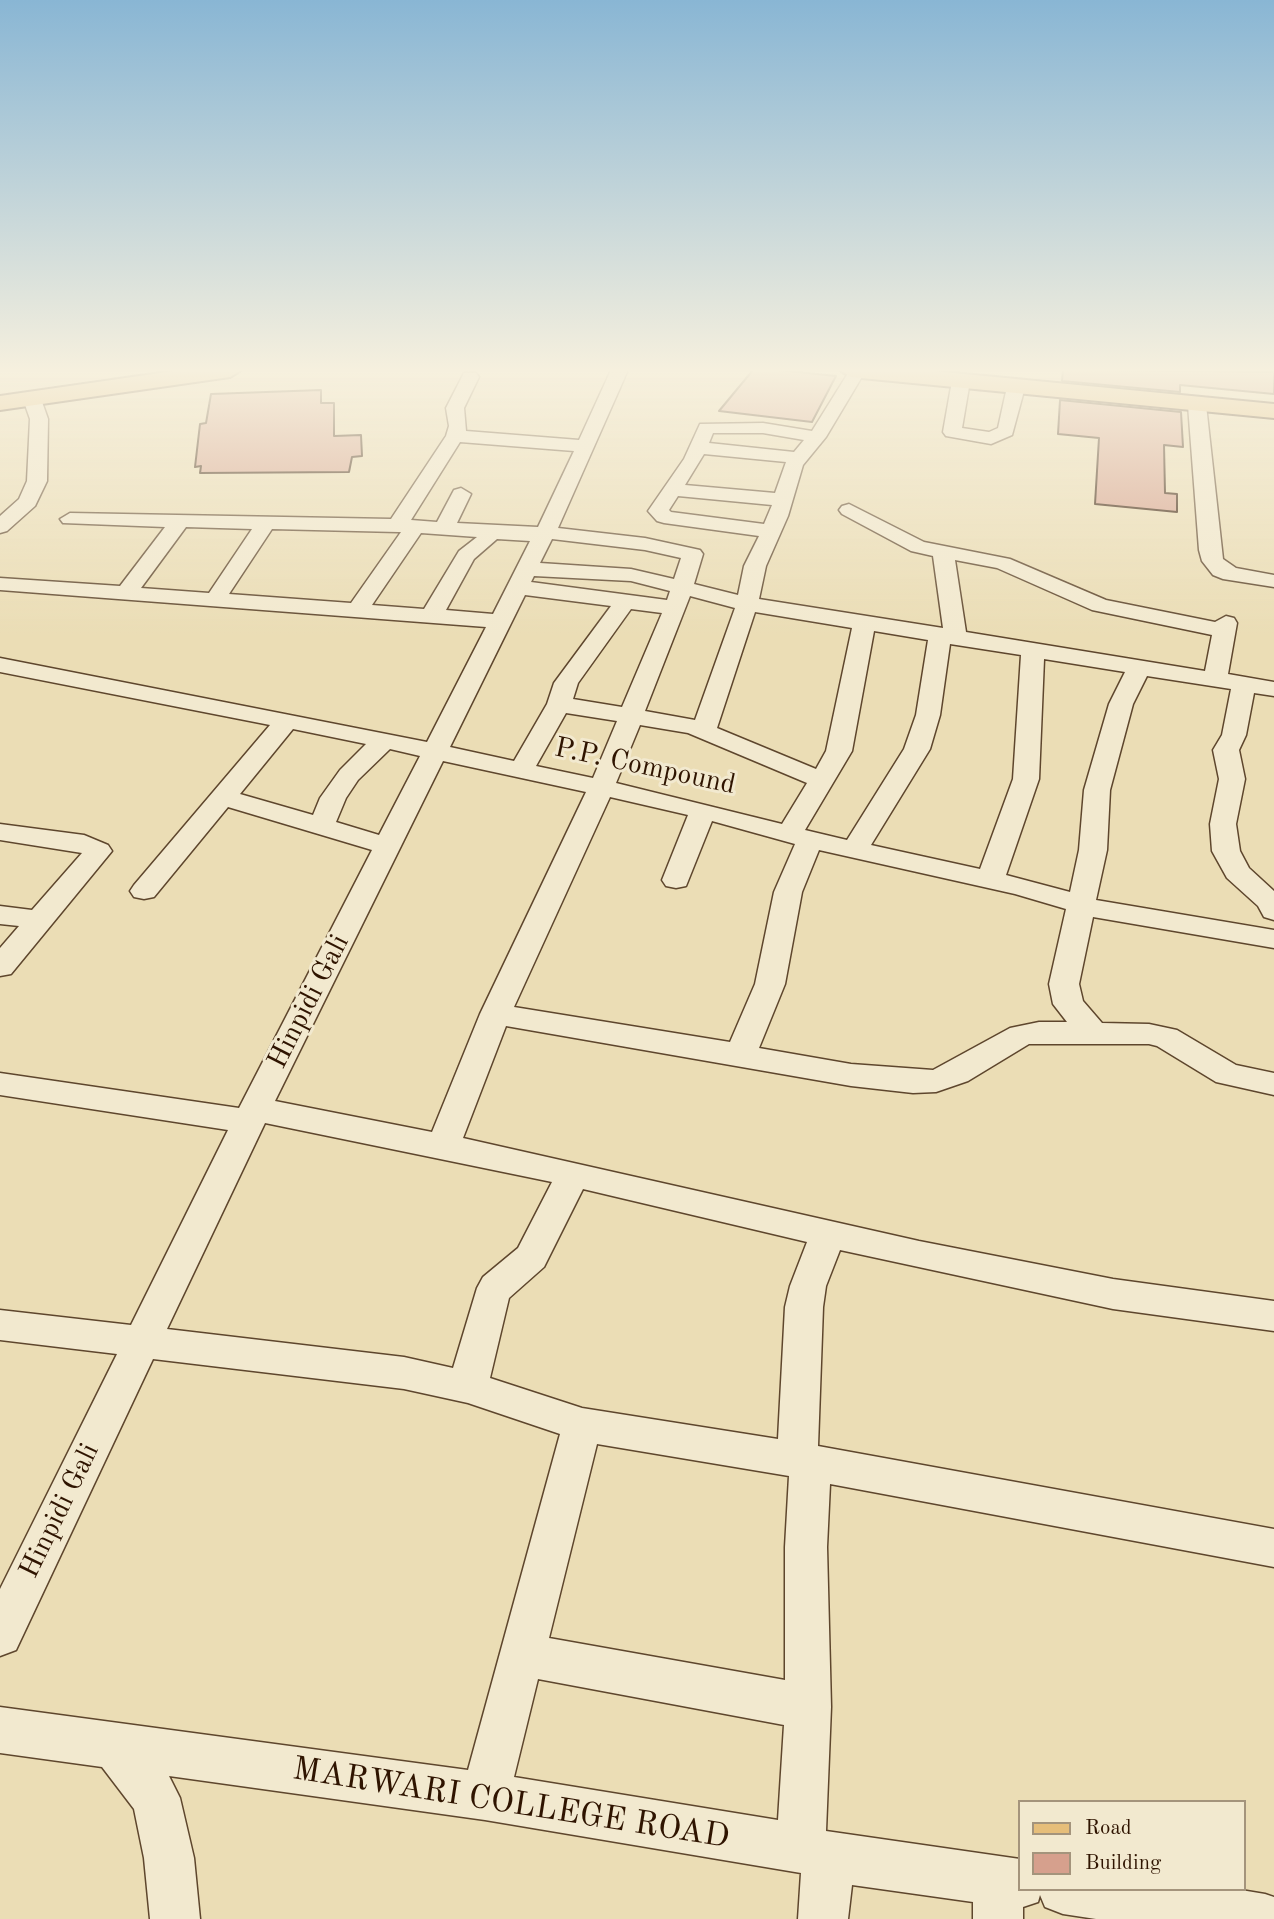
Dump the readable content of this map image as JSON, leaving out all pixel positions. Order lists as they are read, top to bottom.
{
  "streets": {
    "street": ["P.P. Compound", "Hinpidi Gali", "MARWARI COLLEGE ROAD"]
  },
  "crossings": [
    ["P.P. Compound", "Hinpidi Gali"]
  ],
  "legend": ["Road", "Building"]
}
